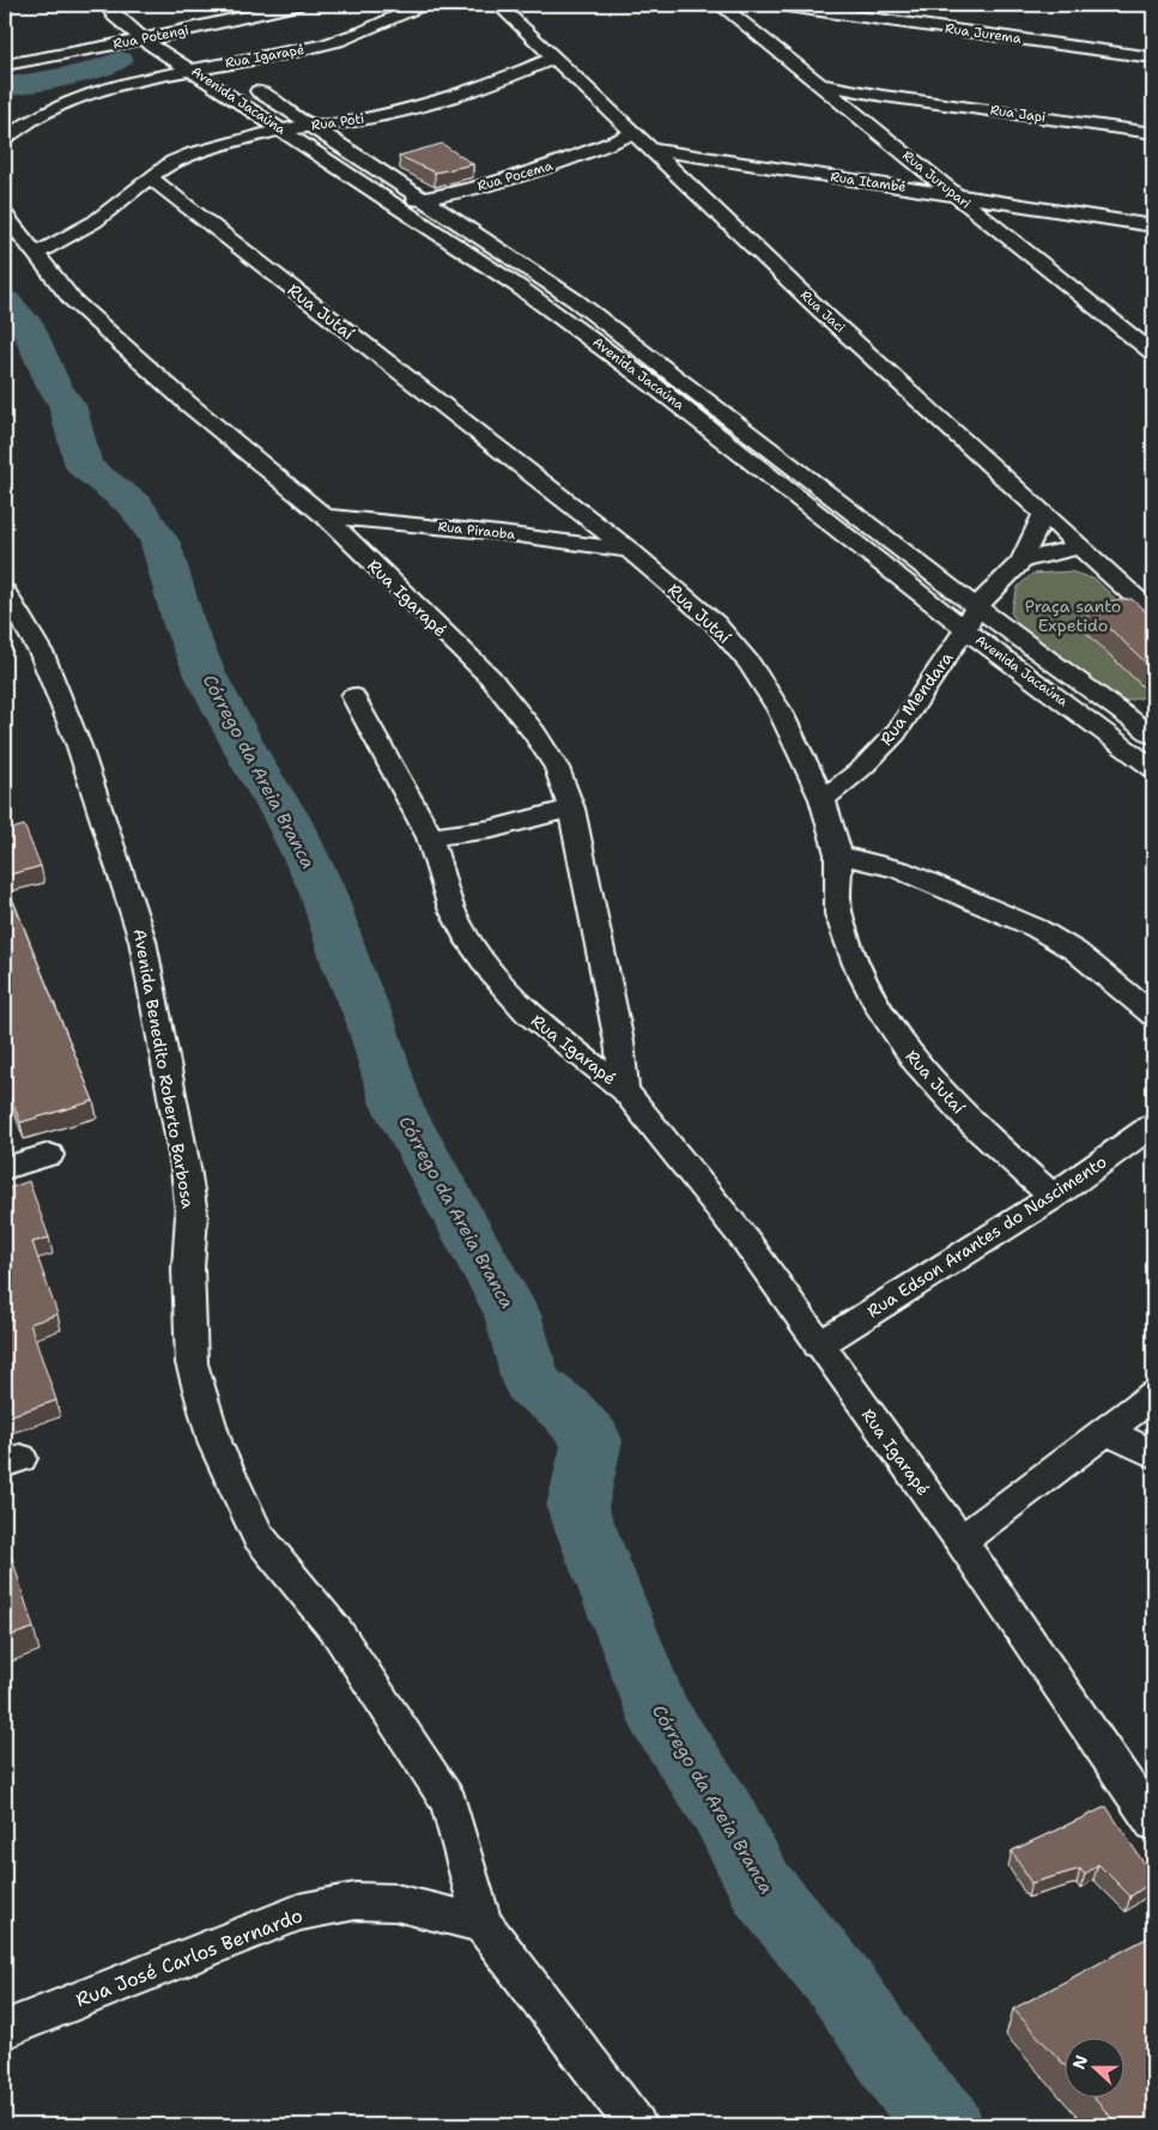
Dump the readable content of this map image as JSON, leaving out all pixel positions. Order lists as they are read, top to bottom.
{
  "streets": {
    "street": [
      "Rua Jurema",
      "Rua Potengi",
      "Rua Igarapé",
      "Avenida Jacaúna",
      "Rua Japi",
      "Rua Poti",
      "Rua Pocema",
      "Rua Jurupari",
      "Rua Itambé",
      "Rua Jutaí",
      "Rua Jaci",
      "Rua Piraoba",
      "Rua Mendara",
      "Avenida Benedito Roberto Barbosa",
      "Rua Edson Arantes do Nascimento",
      "Rua José Carlos Bernardo"
    ]
  },
  "crossings": [
    ["Rua Potengi", "Avenida Jacaúna"],
    ["Rua Igarapé", "Avenida Jacaúna"],
    ["Rua Igarapé", "Rua Poti"],
    ["Rua Igarapé", "Rua Piraoba"],
    ["Rua Igarapé", "Rua Edson Arantes do Nascimento"],
    ["Avenida Jacaúna", "Rua Poti"],
    ["Avenida Jacaúna", "Rua Pocema"],
    ["Avenida Jacaúna", "Rua Mendara"],
    ["Rua Japi", "Rua Jurupari"],
    ["Rua Poti", "Rua Jutaí"],
    ["Rua Poti", "Rua Jaci"],
    ["Rua Pocema", "Rua Jaci"],
    ["Rua Jurupari", "Rua Itambé"],
    ["Rua Itambé", "Rua Jaci"],
    ["Rua Jutaí", "Rua Piraoba"],
    ["Rua Jutaí", "Rua Mendara"],
    ["Rua Jutaí", "Rua Edson Arantes do Nascimento"],
    ["Rua Jaci", "Rua Mendara"],
    ["Avenida Benedito Roberto Barbosa", "Rua José Carlos Bernardo"]
  ],
  "water": ["Córrego da Areia Branca"],
  "parks": ["Praça santo Expetido"],
  "north": "left"
}
